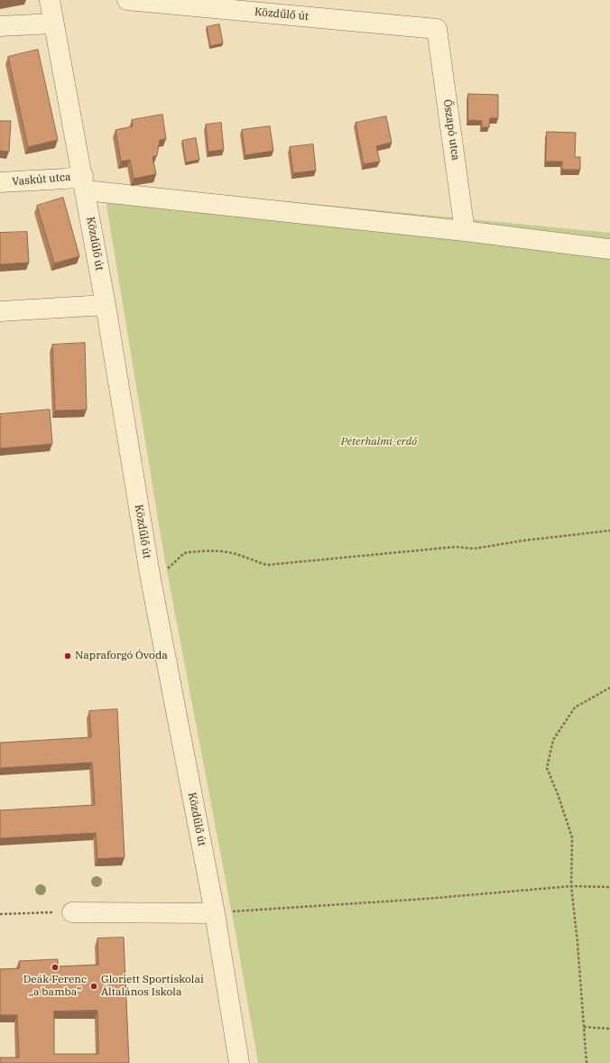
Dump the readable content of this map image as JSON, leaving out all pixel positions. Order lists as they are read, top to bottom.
{
  "streets": {
    "street": ["Közdűlő út", "Őszapó utca", "Vaskút utca"]
  },
  "crossings": [
    ["Közdűlő út", "Őszapó utca"],
    ["Közdűlő út", "Vaskút utca"],
    ["Őszapó utca", "Vaskút utca"]
  ],
  "parks": ["Péterhalmi-erdő"],
  "places": ["Napraforgó Óvoda", "Deák Ferenc „a bamba”", "Gloriett Sportiskolai Általános Iskola"]
}
